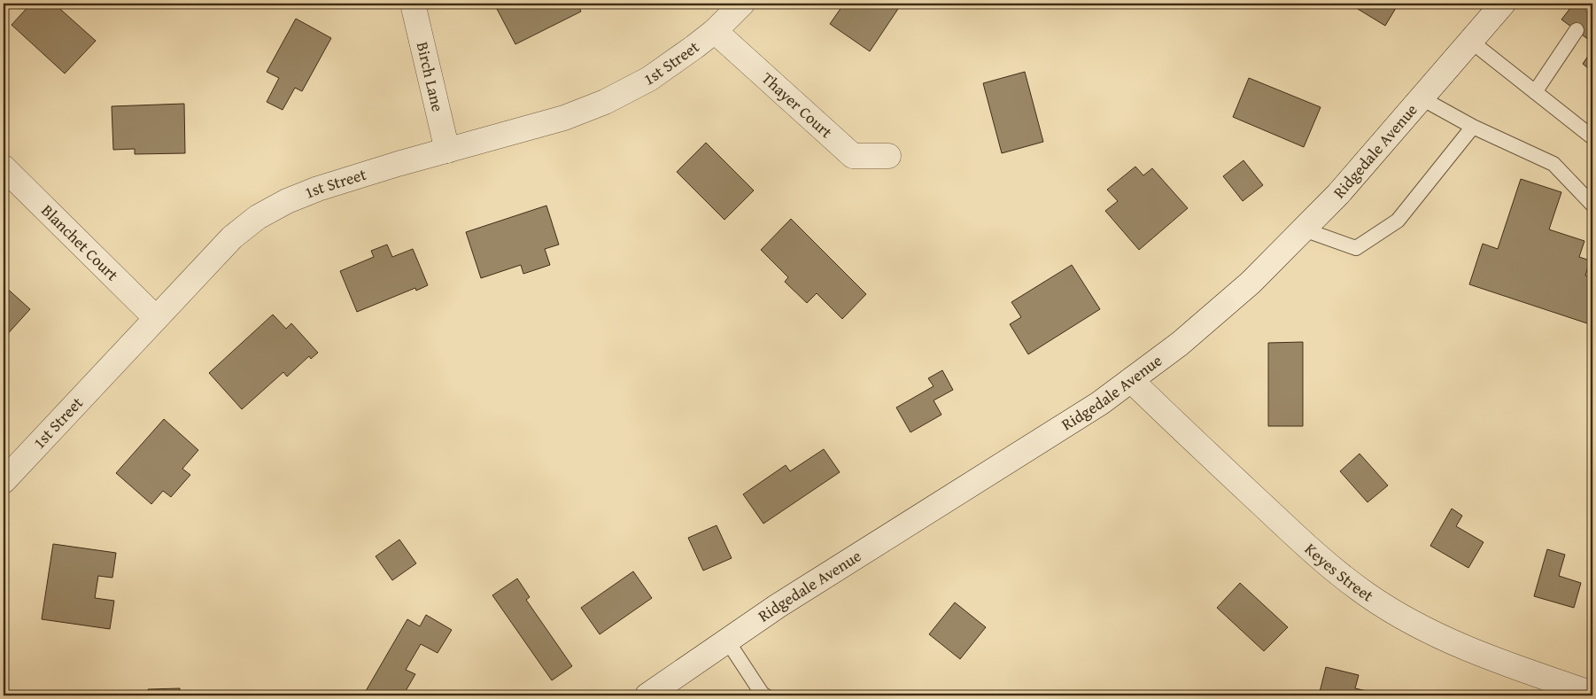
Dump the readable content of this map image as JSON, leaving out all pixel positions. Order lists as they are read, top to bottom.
{
  "streets": {
    "street": [
      "1st Street",
      "Birch Lane",
      "Thayer Court",
      "Ridgedale Avenue",
      "Blanchet Court",
      "Keyes Street"
    ]
  },
  "crossings": [
    ["1st Street", "Birch Lane"],
    ["1st Street", "Thayer Court"],
    ["1st Street", "Blanchet Court"],
    ["Ridgedale Avenue", "Keyes Street"]
  ]
}
